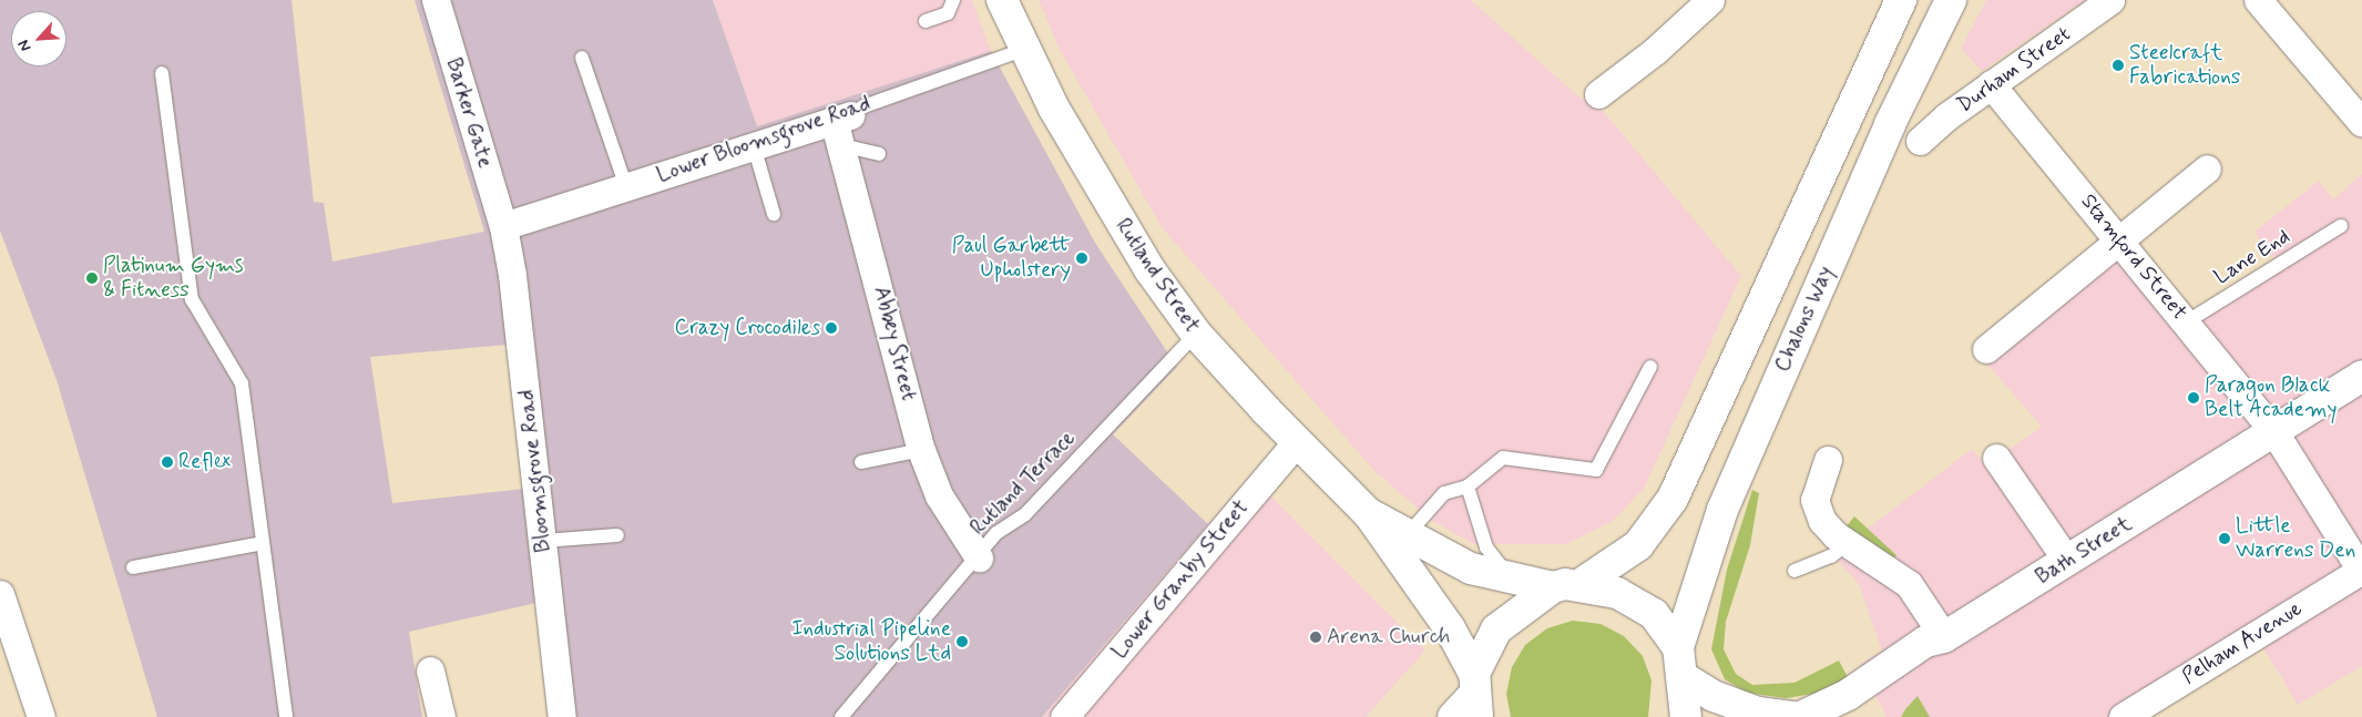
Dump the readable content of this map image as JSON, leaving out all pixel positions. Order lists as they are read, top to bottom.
{
  "streets": {
    "main road": ["Rutland Street", "Chalons Way", "Bath Street"],
    "street": [
      "Durham Street",
      "Barker Gate",
      "Lower Bloomsgrove Road",
      "Stamford Street",
      "Abbey Street",
      "Bloomsgrove Road",
      "Lower Granby Street",
      "Pelham Avenue"
    ],
    "lane": ["Lane End", "Rutland Terrace"]
  },
  "crossings": [
    ["Durham Street", "Stamford Street"],
    ["Barker Gate", "Lower Bloomsgrove Road"],
    ["Barker Gate", "Bloomsgrove Road"],
    ["Lower Bloomsgrove Road", "Rutland Street"],
    ["Lower Bloomsgrove Road", "Abbey Street"],
    ["Lower Bloomsgrove Road", "Bloomsgrove Road"],
    ["Stamford Street", "Lane End"],
    ["Stamford Street", "Bath Street"],
    ["Stamford Street", "Pelham Avenue"],
    ["Rutland Street", "Chalons Way"],
    ["Rutland Street", "Rutland Terrace"],
    ["Rutland Street", "Lower Granby Street"],
    ["Abbey Street", "Rutland Terrace"]
  ],
  "places": [
    "Steelcraft Fabrications",
    "Paul Garbett Upholstery",
    "Platinum Gyms & Fitness",
    "Crazy Crocodiles",
    "Paragon Black Belt Academy",
    "Reflex",
    "Little Warrens Den",
    "Arena Church",
    "Industrial Pipeline Solutions Ltd"
  ],
  "north": "bottom left"
}
